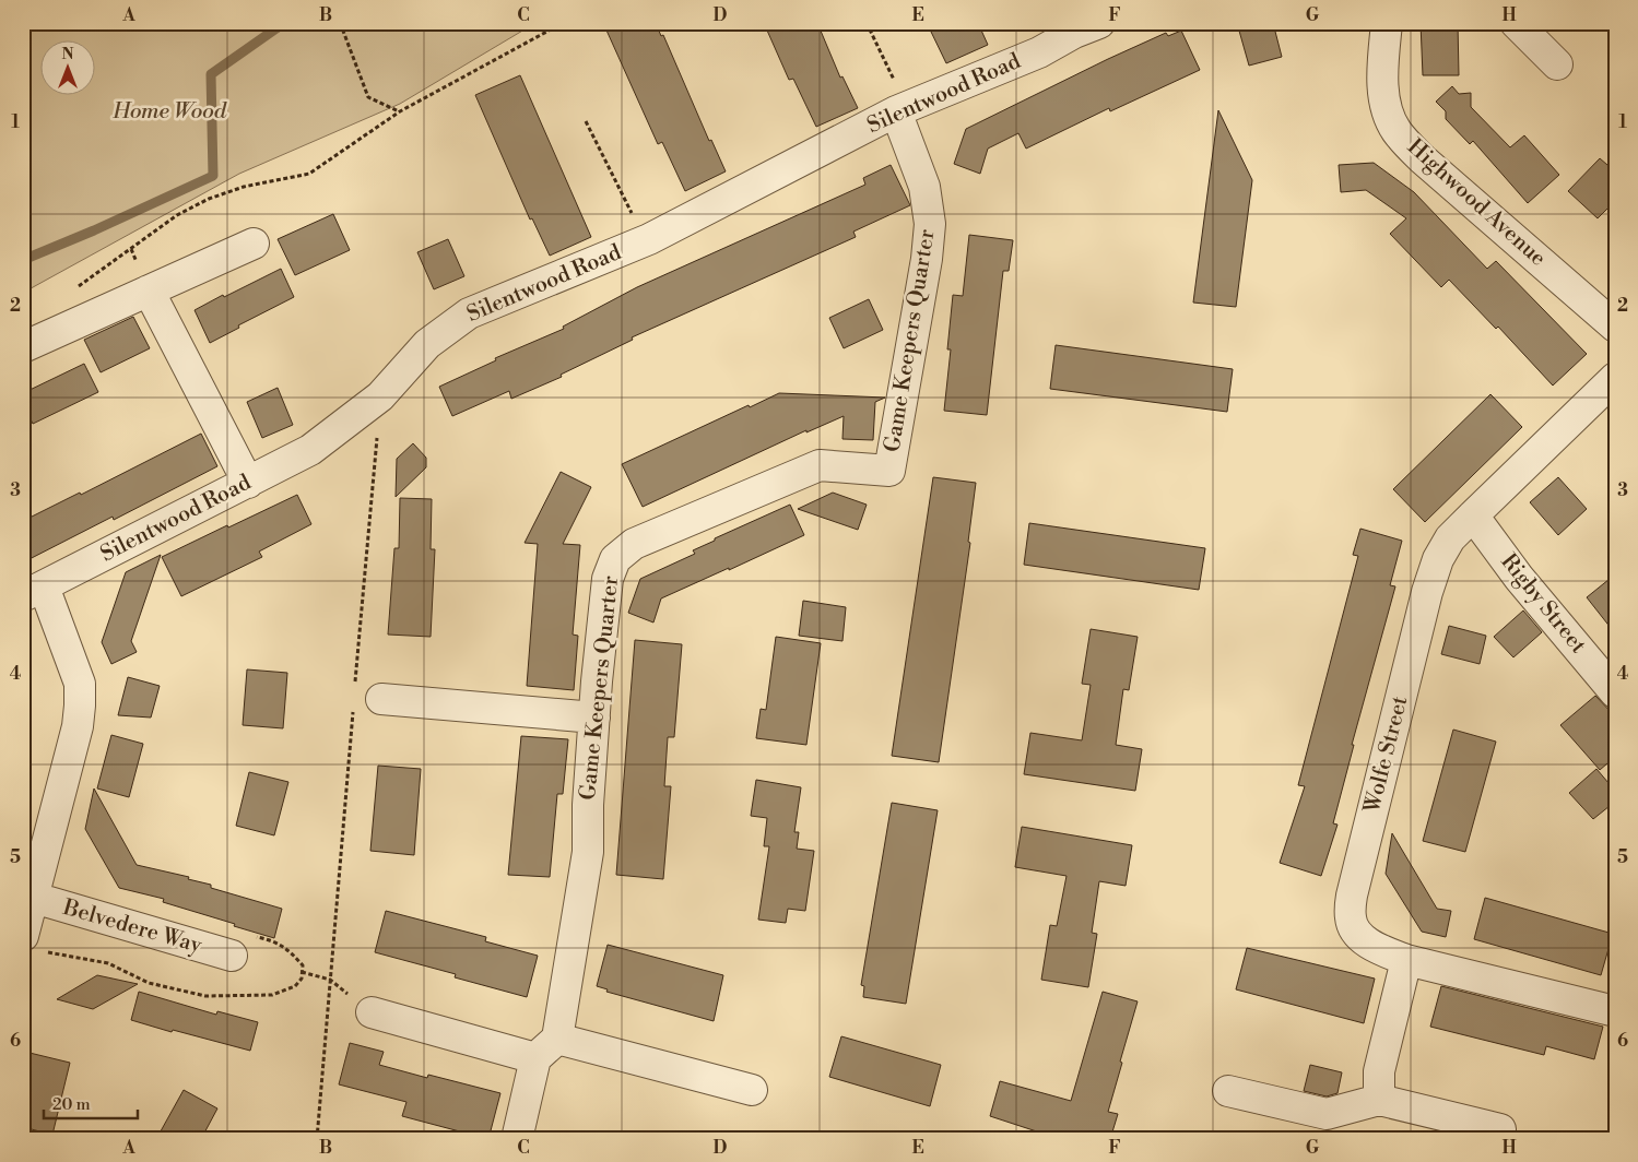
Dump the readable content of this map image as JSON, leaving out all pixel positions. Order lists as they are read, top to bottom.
{
  "streets": {
    "street": [
      "Silentwood Road",
      "Highwood Avenue",
      "Game Keepers Quarter",
      "Rigby Street",
      "Wolfe Street",
      "Belvedere Way"
    ]
  },
  "crossings": [
    ["Silentwood Road", "Game Keepers Quarter"],
    ["Silentwood Road", "Belvedere Way"],
    ["Rigby Street", "Wolfe Street"]
  ],
  "parks": ["Home Wood"],
  "scale_bar": "20 m",
  "north": "top",
  "grid": {
    "columns": [
      "A",
      "B",
      "C",
      "D",
      "E",
      "F",
      "G",
      "H"
    ],
    "rows": [
      "1",
      "2",
      "3",
      "4",
      "5",
      "6"
    ]
  }
}
